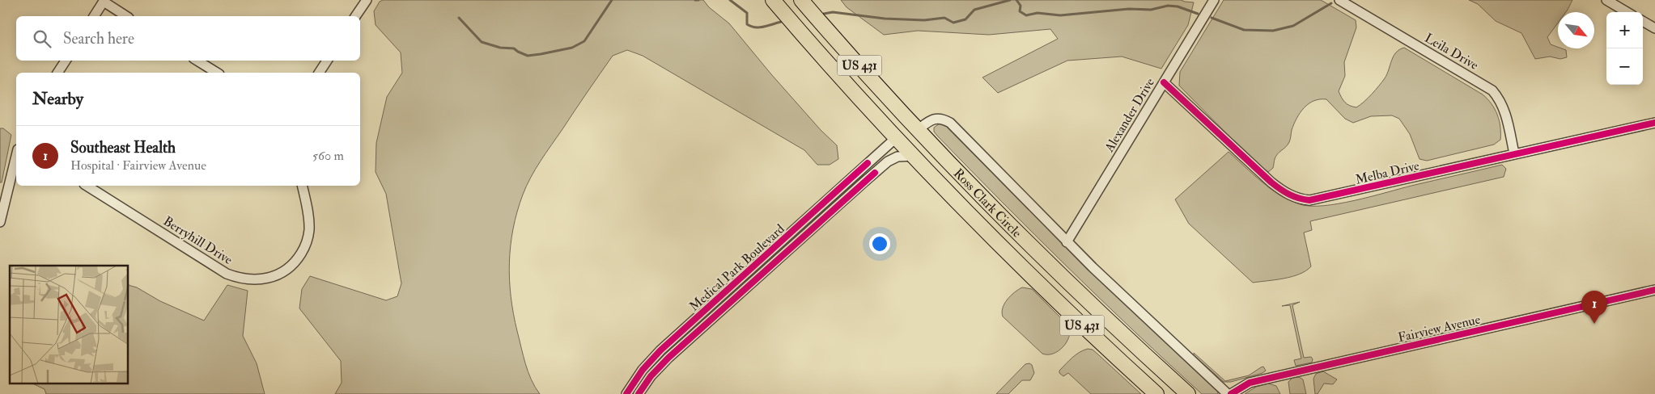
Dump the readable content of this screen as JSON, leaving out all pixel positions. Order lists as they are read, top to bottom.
{
  "streets": {
    "highway": ["US 431", "Ross Clark Circle"],
    "street": [
      "Leila Drive",
      "Alexander Drive",
      "Melba Drive",
      "Berryhill Drive",
      "Medical Park Boulevard",
      "Fairview Avenue"
    ]
  },
  "crossings": [
    ["Leila Drive", "Melba Drive"],
    ["Alexander Drive", "Melba Drive"],
    ["Ross Clark Circle", "Medical Park Boulevard"]
  ],
  "north": "bottom right",
  "page": {
    "map_buttons": ["+", "−"],
    "search": "Search here",
    "heading": "Nearby",
    "list": [
      {
        "mark": "1",
        "name": "Southeast Health",
        "note": "Hospital · Fairview Avenue",
        "value": "560 m"
      }
    ],
    "pins": "1"
  }
}
